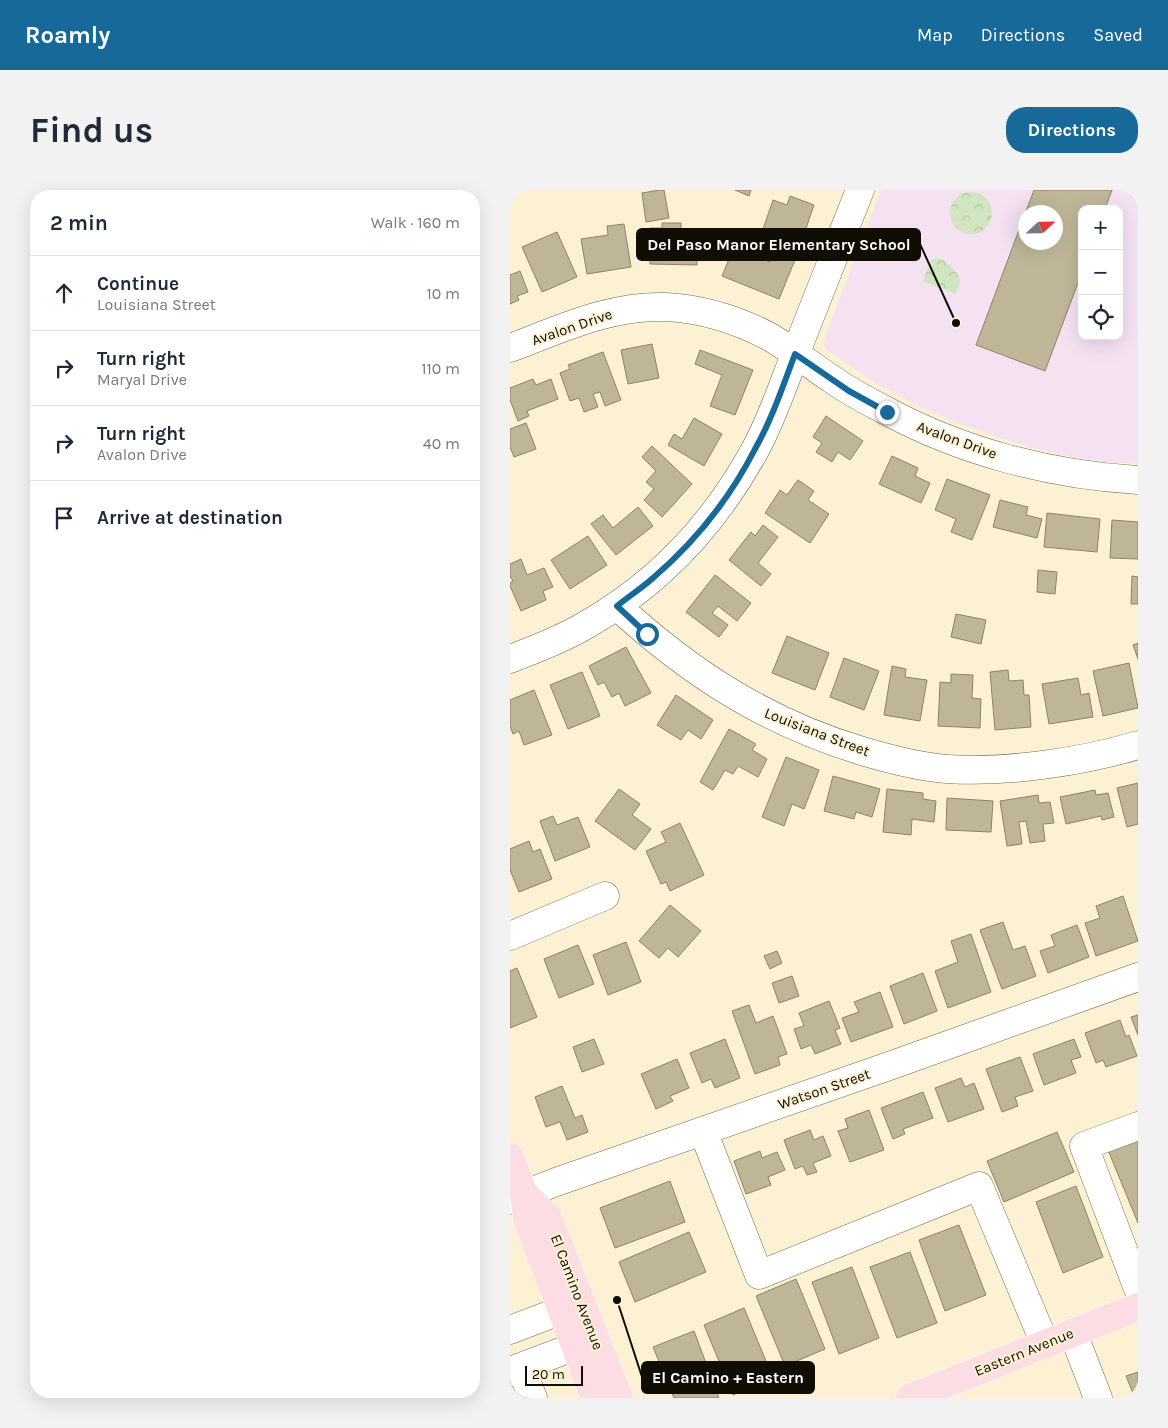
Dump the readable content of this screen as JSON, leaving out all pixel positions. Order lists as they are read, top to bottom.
{
  "streets": {
    "main road": ["El Camino Avenue", "Eastern Avenue"],
    "street": ["Avalon Drive", "Louisiana Street", "Watson Street"]
  },
  "crossings": [
    ["Watson Street", "El Camino Avenue"]
  ],
  "places": ["Del Paso Manor Elementary School", "El Camino + Eastern"],
  "scale_bar": "20 m",
  "north": "right",
  "page": {
    "header": "Roamly",
    "nav": ["Map", "Directions", "Saved"],
    "buttons": "Directions",
    "title": "Find us",
    "heading": ["2 min", "Walk · 160 m"],
    "map_buttons": ["+", "−"],
    "list": [
      ["Continue", "Louisiana Street", "10 m"],
      ["Turn right", "Maryal Drive", "110 m"],
      ["Turn right", "Avalon Drive", "40 m"],
      "Arrive at destination"
    ],
    "scale": "20 m"
  }
}
